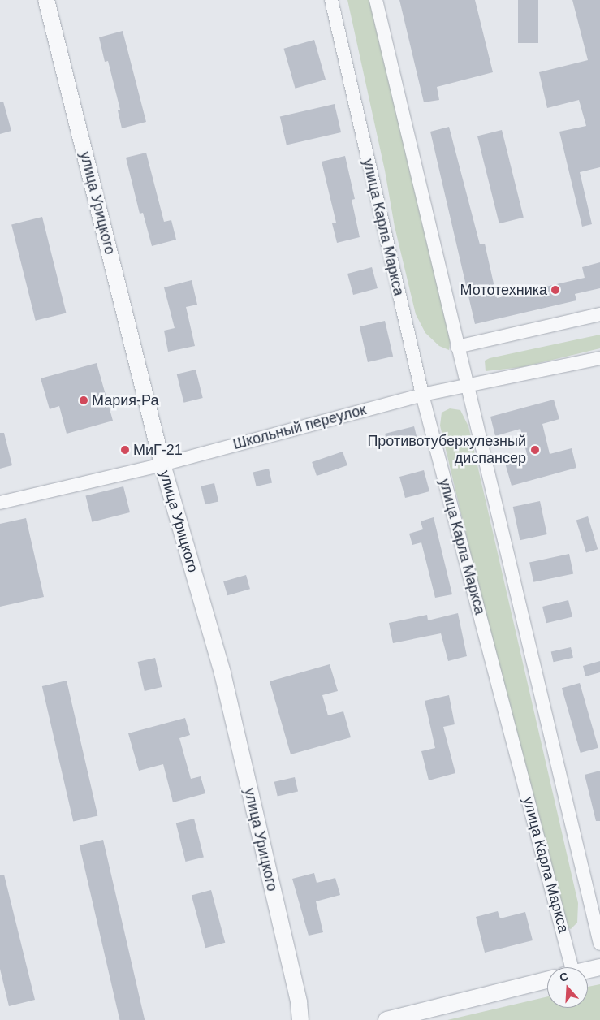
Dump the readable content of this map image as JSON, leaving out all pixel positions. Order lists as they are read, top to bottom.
{
  "streets": {
    "street": ["улица Урицкого", "улица Карла Маркса", "Школьный переулок"]
  },
  "crossings": [
    ["улица Урицкого", "Школьный переулок"],
    ["улица Карла Маркса", "Школьный переулок"]
  ],
  "places": [
    "Мототехника",
    "Мария-Ра",
    "МиГ-21",
    "Противотуберкулезный диспансер"
  ],
  "north": "top"
}
